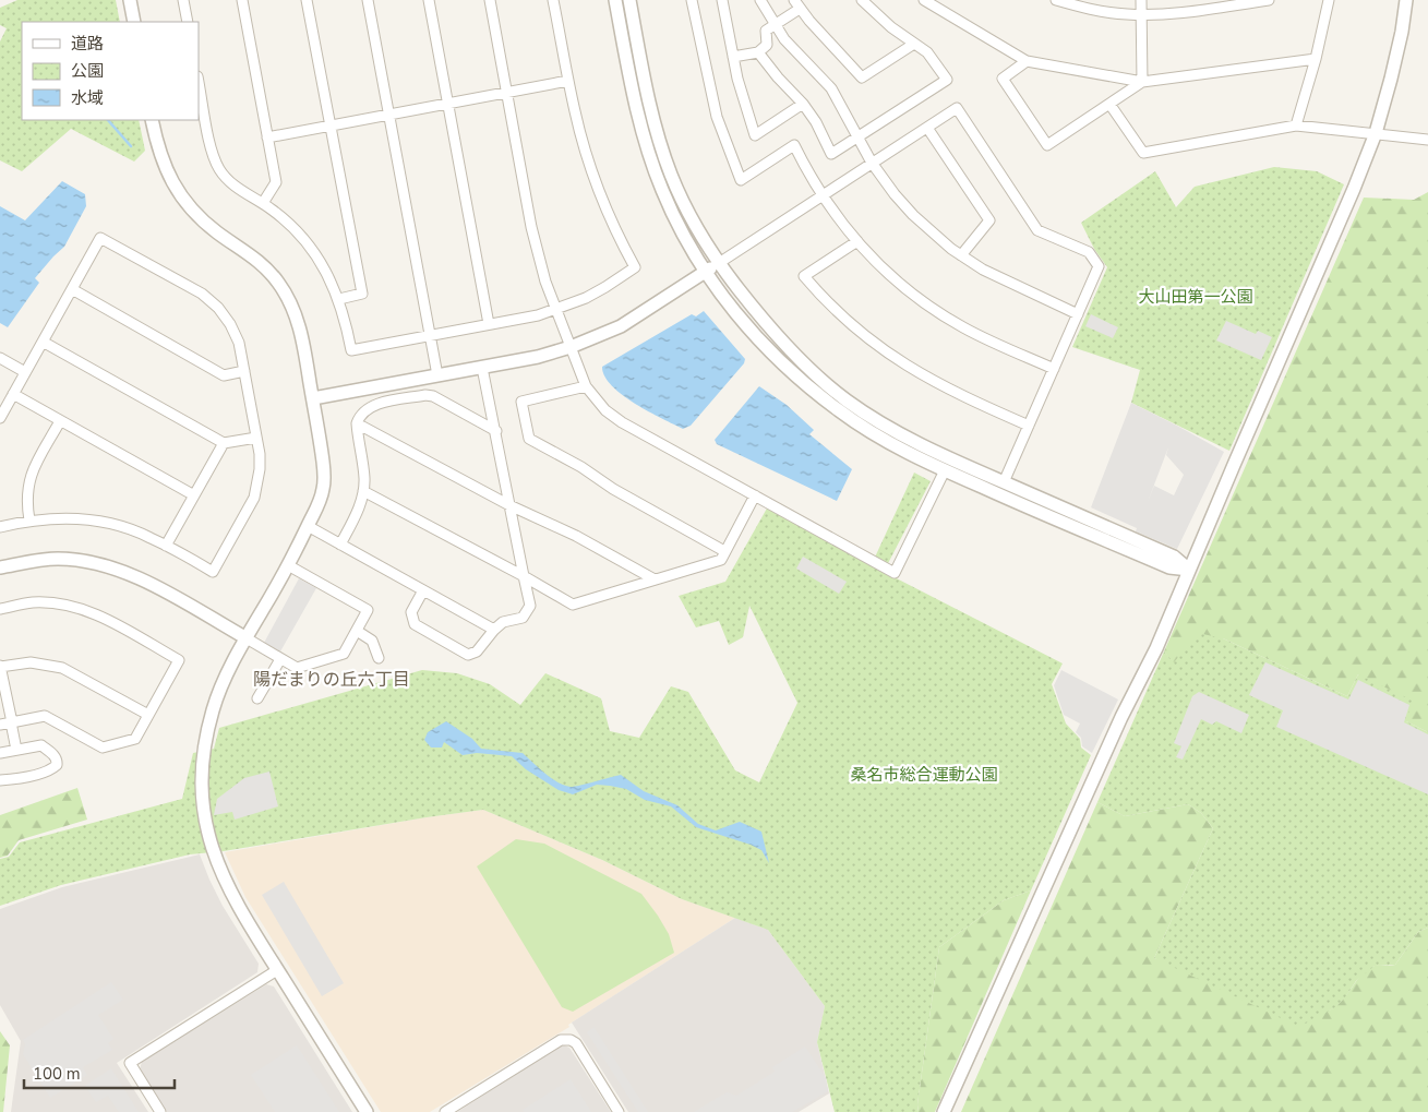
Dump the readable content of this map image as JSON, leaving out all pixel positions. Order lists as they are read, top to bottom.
{
  "districts": ["陽だまりの丘六丁目"],
  "parks": ["大山田第一公園", "桑名市総合運動公園"],
  "legend": ["道路", "公園", "水域"],
  "scale_bar": "100 m"
}
